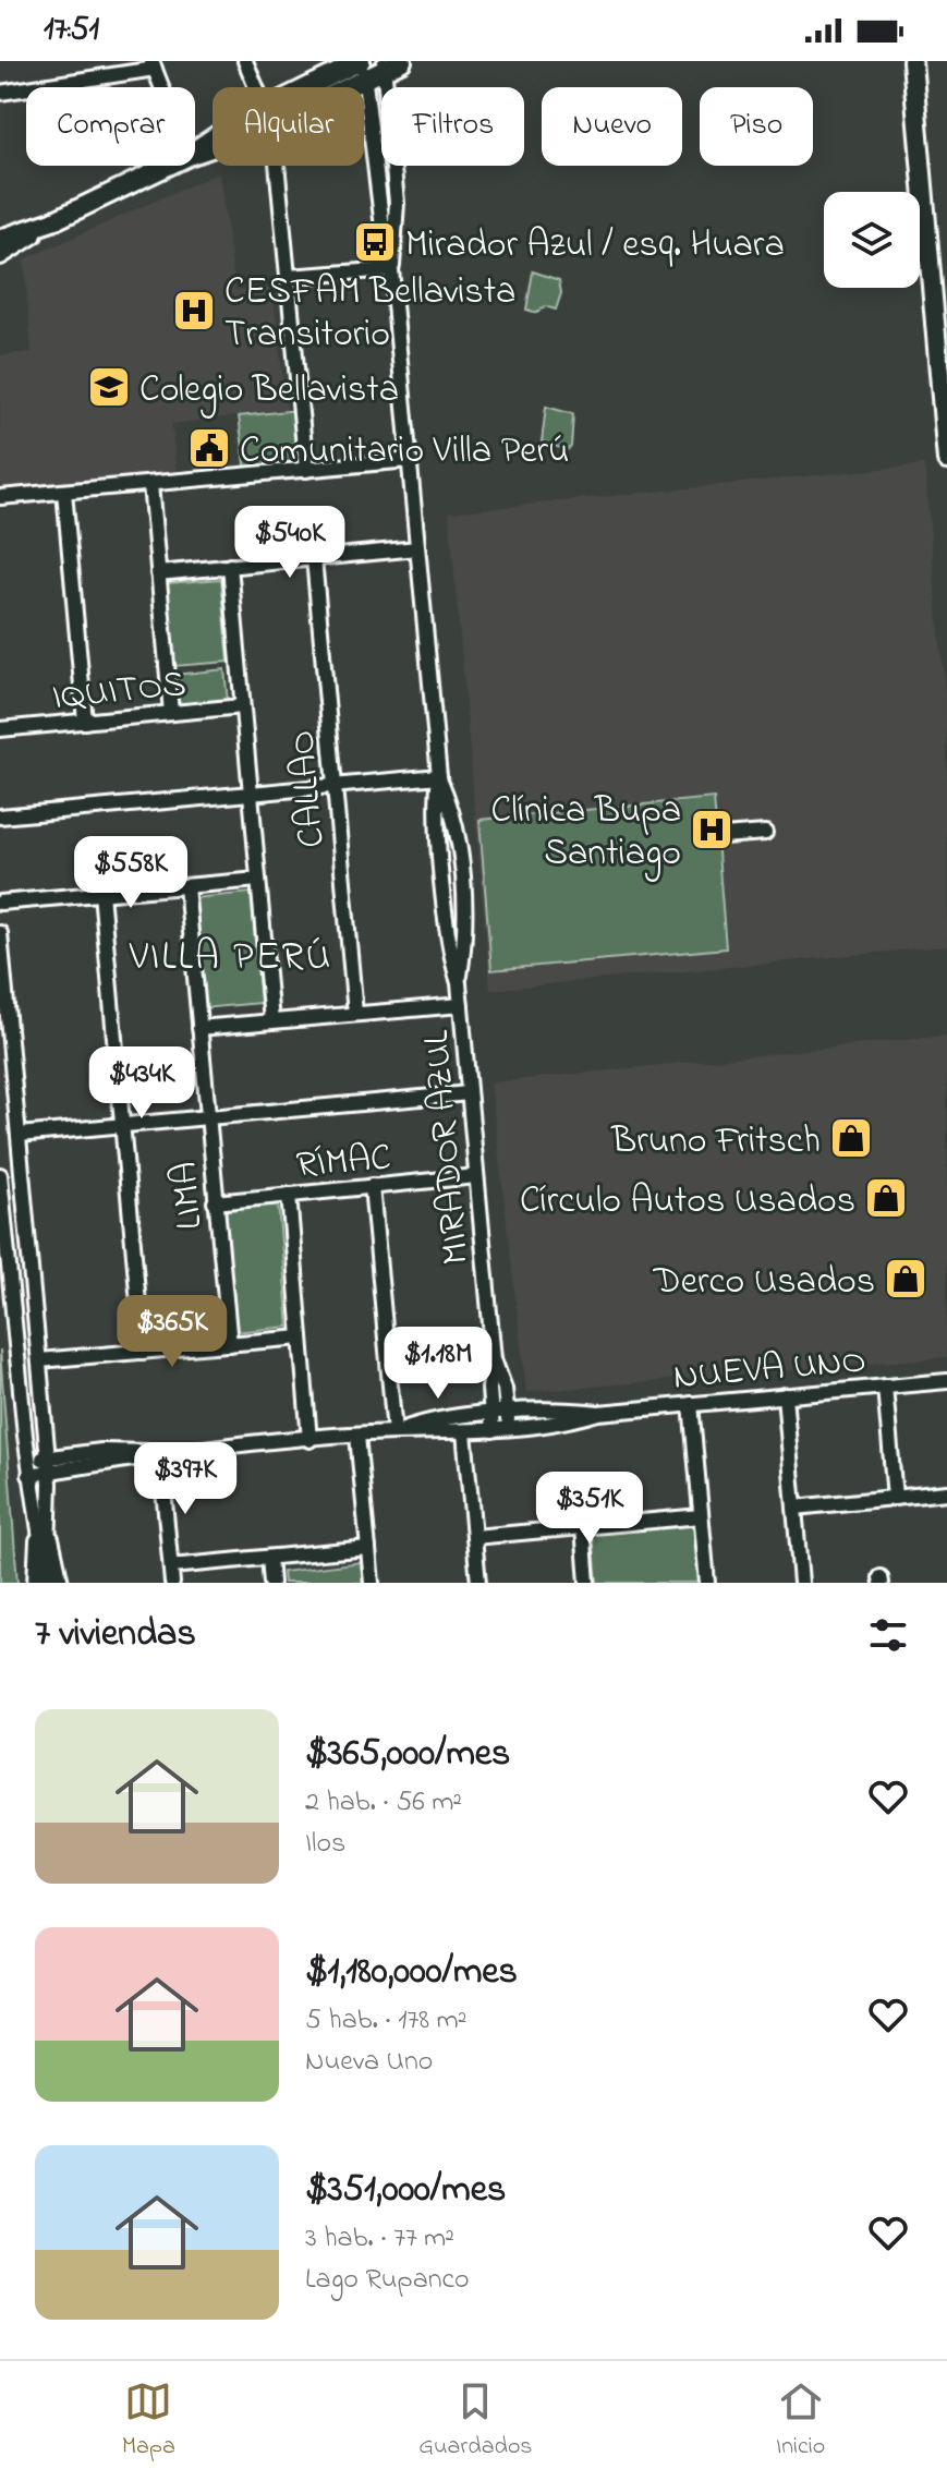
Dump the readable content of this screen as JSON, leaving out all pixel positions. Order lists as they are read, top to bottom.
{
  "streets": {
    "street": [
      "IQUITOS",
      "CALLAO",
      "MIRADOR AZUL",
      "RÍMAC",
      "LIMA",
      "NUEVA UNO"
    ]
  },
  "crossings": [
    ["MIRADOR AZUL", "RÍMAC"],
    ["MIRADOR AZUL", "NUEVA UNO"],
    ["RÍMAC", "LIMA"]
  ],
  "districts": ["VILLA PERÚ"],
  "places": {
    "bus stop": ["Mirador Azul / esq. Huara"],
    "hospital": ["CESFAM Bellavista Transitorio", "Clínica Bupa Santiago"],
    "school or university": ["Colegio Bellavista"],
    "public building": ["Comunitario Villa Perú"],
    "shop": ["Bruno Fritsch", "Círculo Autos Usados", "Derco Usados"]
  },
  "page": {
    "status": "17:51",
    "chip": [
      "Comprar",
      "Alquilar",
      "Filtros",
      "Nuevo",
      "Piso"
    ],
    "price": [
      "$540K",
      "$558K",
      "$434K",
      "$365K",
      "$1.18M",
      "$397K",
      "$351K"
    ],
    "heading": "7 viviendas",
    "list": [
      {
        "name": "$365,000/mes",
        "note": "2 hab. · 56 m² · Ilos"
      },
      {
        "name": "$1,180,000/mes",
        "note": "5 hab. · 178 m² · Nueva Uno"
      },
      {
        "name": "$351,000/mes",
        "note": "3 hab. · 77 m² · Lago Rupanco"
      }
    ],
    "tabs": ["Mapa", "Guardados", "Inicio"]
  }
}
